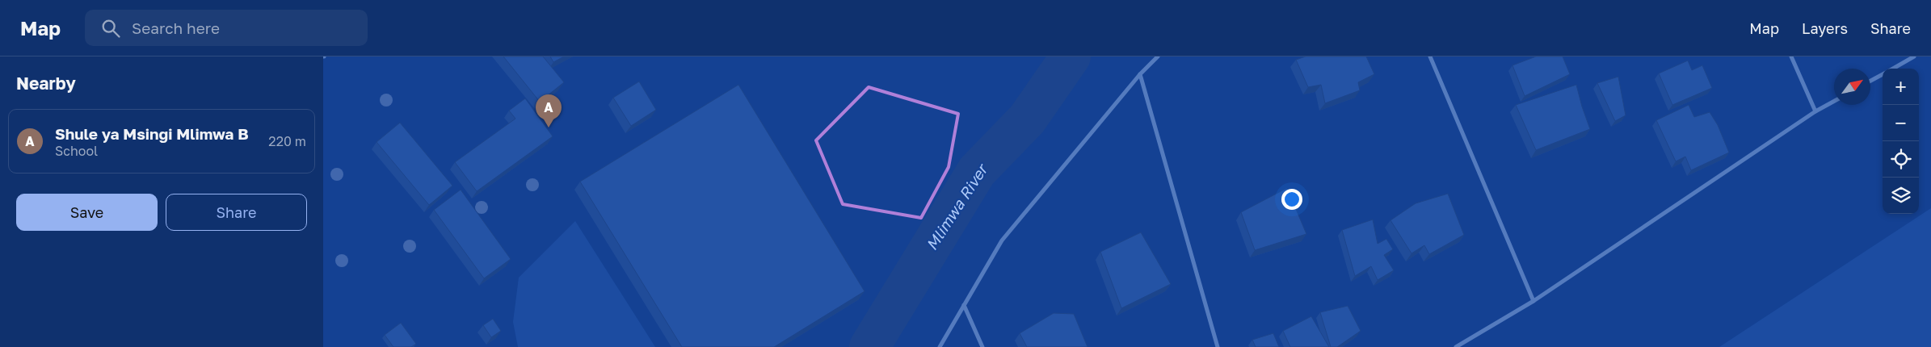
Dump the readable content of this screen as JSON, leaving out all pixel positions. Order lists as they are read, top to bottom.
{
  "water": ["Mlimwa River"],
  "north": "top right",
  "page": {
    "header": "Map",
    "search": "Search here",
    "nav": ["Map", "Layers", "Share"],
    "heading": "Nearby",
    "map_buttons": ["+", "−"],
    "pins": "A",
    "list": [
      {
        "mark": "A",
        "name": "Shule ya Msingi Mlimwa B",
        "note": "School",
        "value": "220 m"
      }
    ],
    "buttons": ["Save", "Share"]
  }
}
